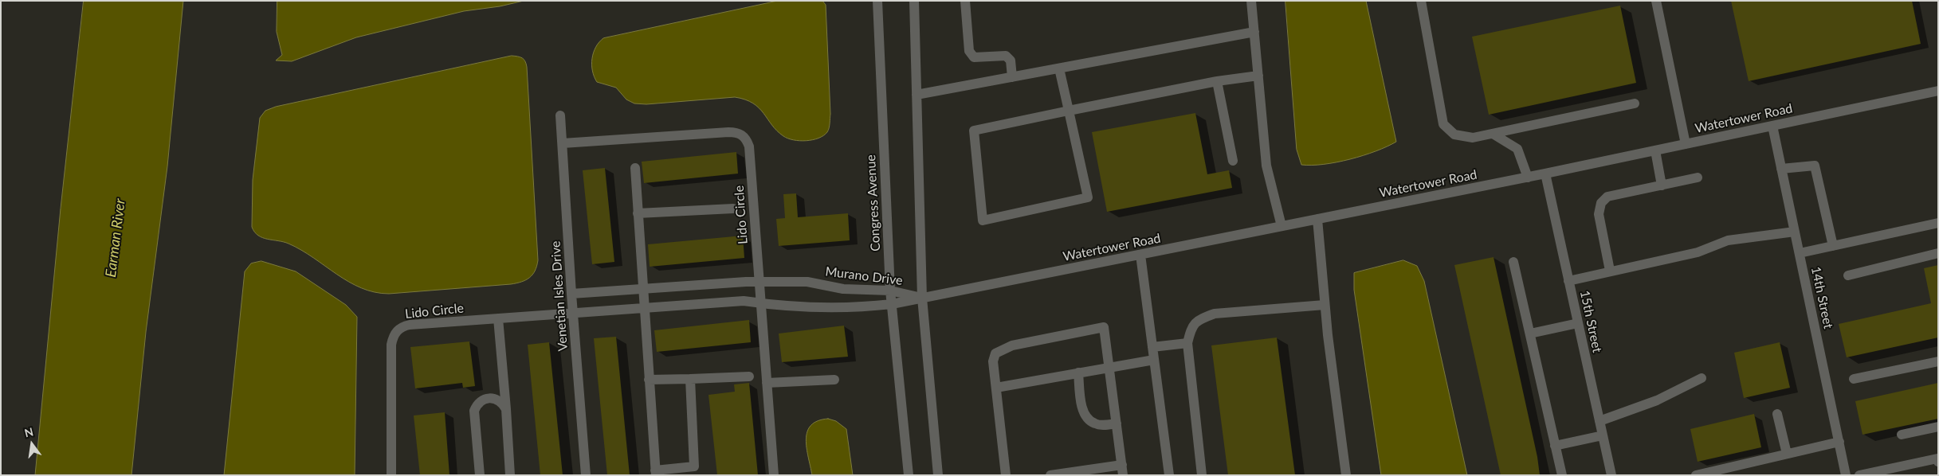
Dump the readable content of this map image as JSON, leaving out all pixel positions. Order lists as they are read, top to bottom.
{
  "streets": {
    "street": [
      "Watertower Road",
      "Congress Avenue",
      "Lido Circle",
      "Murano Drive",
      "Venetian Isles Drive",
      "14th Street",
      "15th Street"
    ]
  },
  "crossings": [
    ["Watertower Road", "Murano Drive"],
    ["Watertower Road", "14th Street"],
    ["Watertower Road", "15th Street"],
    ["Congress Avenue", "Murano Drive"],
    ["Lido Circle", "Murano Drive"],
    ["Lido Circle", "Venetian Isles Drive"],
    ["Murano Drive", "Venetian Isles Drive"]
  ],
  "water": ["Earman River"],
  "north": "top"
}
